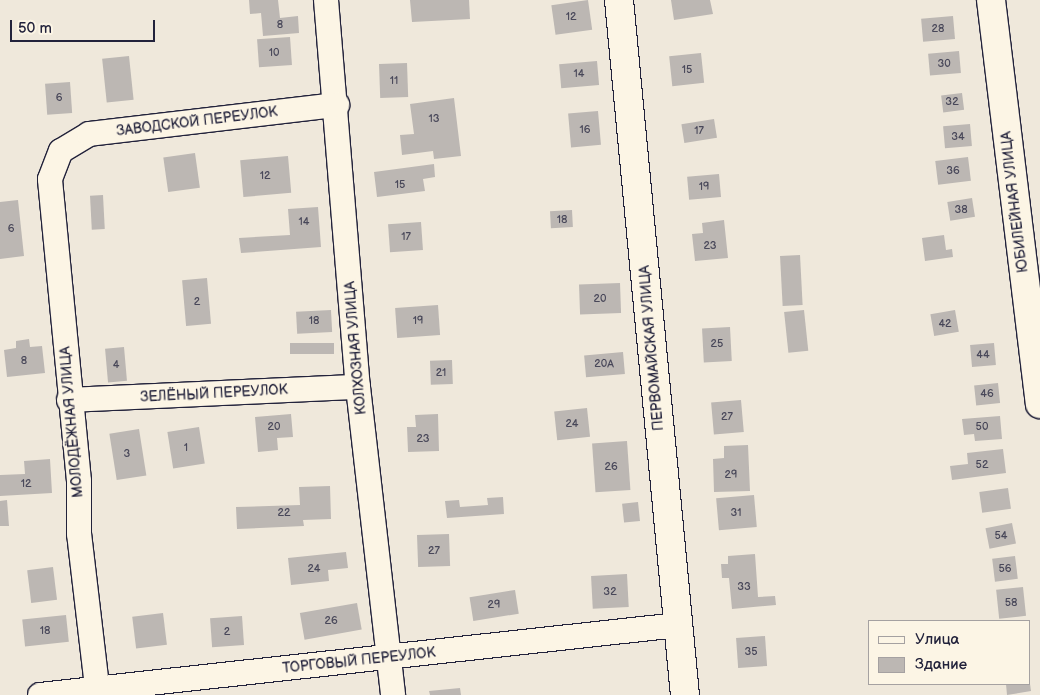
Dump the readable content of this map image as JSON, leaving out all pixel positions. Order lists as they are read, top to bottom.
{
  "streets": {
    "street": [
      "ЗАВОДСКОЙ ПЕРЕУЛОК",
      "ЮБИЛЕЙНАЯ УЛИЦА",
      "КОЛХОЗНАЯ УЛИЦА",
      "ПЕРВОМАЙСКАЯ УЛИЦА",
      "ЗЕЛЁНЫЙ ПЕРЕУЛОК",
      "МОЛОДЁЖНАЯ УЛИЦА",
      "ТОРГОВЫЙ ПЕРЕУЛОК"
    ]
  },
  "crossings": [
    ["ЗАВОДСКОЙ ПЕРЕУЛОК", "КОЛХОЗНАЯ УЛИЦА"],
    ["ЗАВОДСКОЙ ПЕРЕУЛОК", "МОЛОДЁЖНАЯ УЛИЦА"],
    ["КОЛХОЗНАЯ УЛИЦА", "ЗЕЛЁНЫЙ ПЕРЕУЛОК"],
    ["КОЛХОЗНАЯ УЛИЦА", "ТОРГОВЫЙ ПЕРЕУЛОК"],
    ["ПЕРВОМАЙСКАЯ УЛИЦА", "ТОРГОВЫЙ ПЕРЕУЛОК"],
    ["ЗЕЛЁНЫЙ ПЕРЕУЛОК", "МОЛОДЁЖНАЯ УЛИЦА"],
    ["МОЛОДЁЖНАЯ УЛИЦА", "ТОРГОВЫЙ ПЕРЕУЛОК"]
  ],
  "house_numbers": [
    "12",
    "8",
    "28",
    "10",
    "30",
    "15",
    "14",
    "11",
    "6",
    "32",
    "13",
    "16",
    "17",
    "34",
    "36",
    "12",
    "15",
    "19",
    "38",
    "18",
    "14",
    "6",
    "17",
    "23",
    "20",
    "2",
    "18",
    "19",
    "42",
    "25",
    "44",
    "8",
    "20А",
    "4",
    "21",
    "46",
    "27",
    "24",
    "20",
    "50",
    "23",
    "1",
    "3",
    "52",
    "26",
    "29",
    "12",
    "22",
    "31",
    "54",
    "27",
    "24",
    "56",
    "33",
    "32",
    "58",
    "29",
    "26",
    "18",
    "2",
    "35"
  ],
  "legend": ["Улица", "Здание"],
  "scale_bar": "50 m"
}
